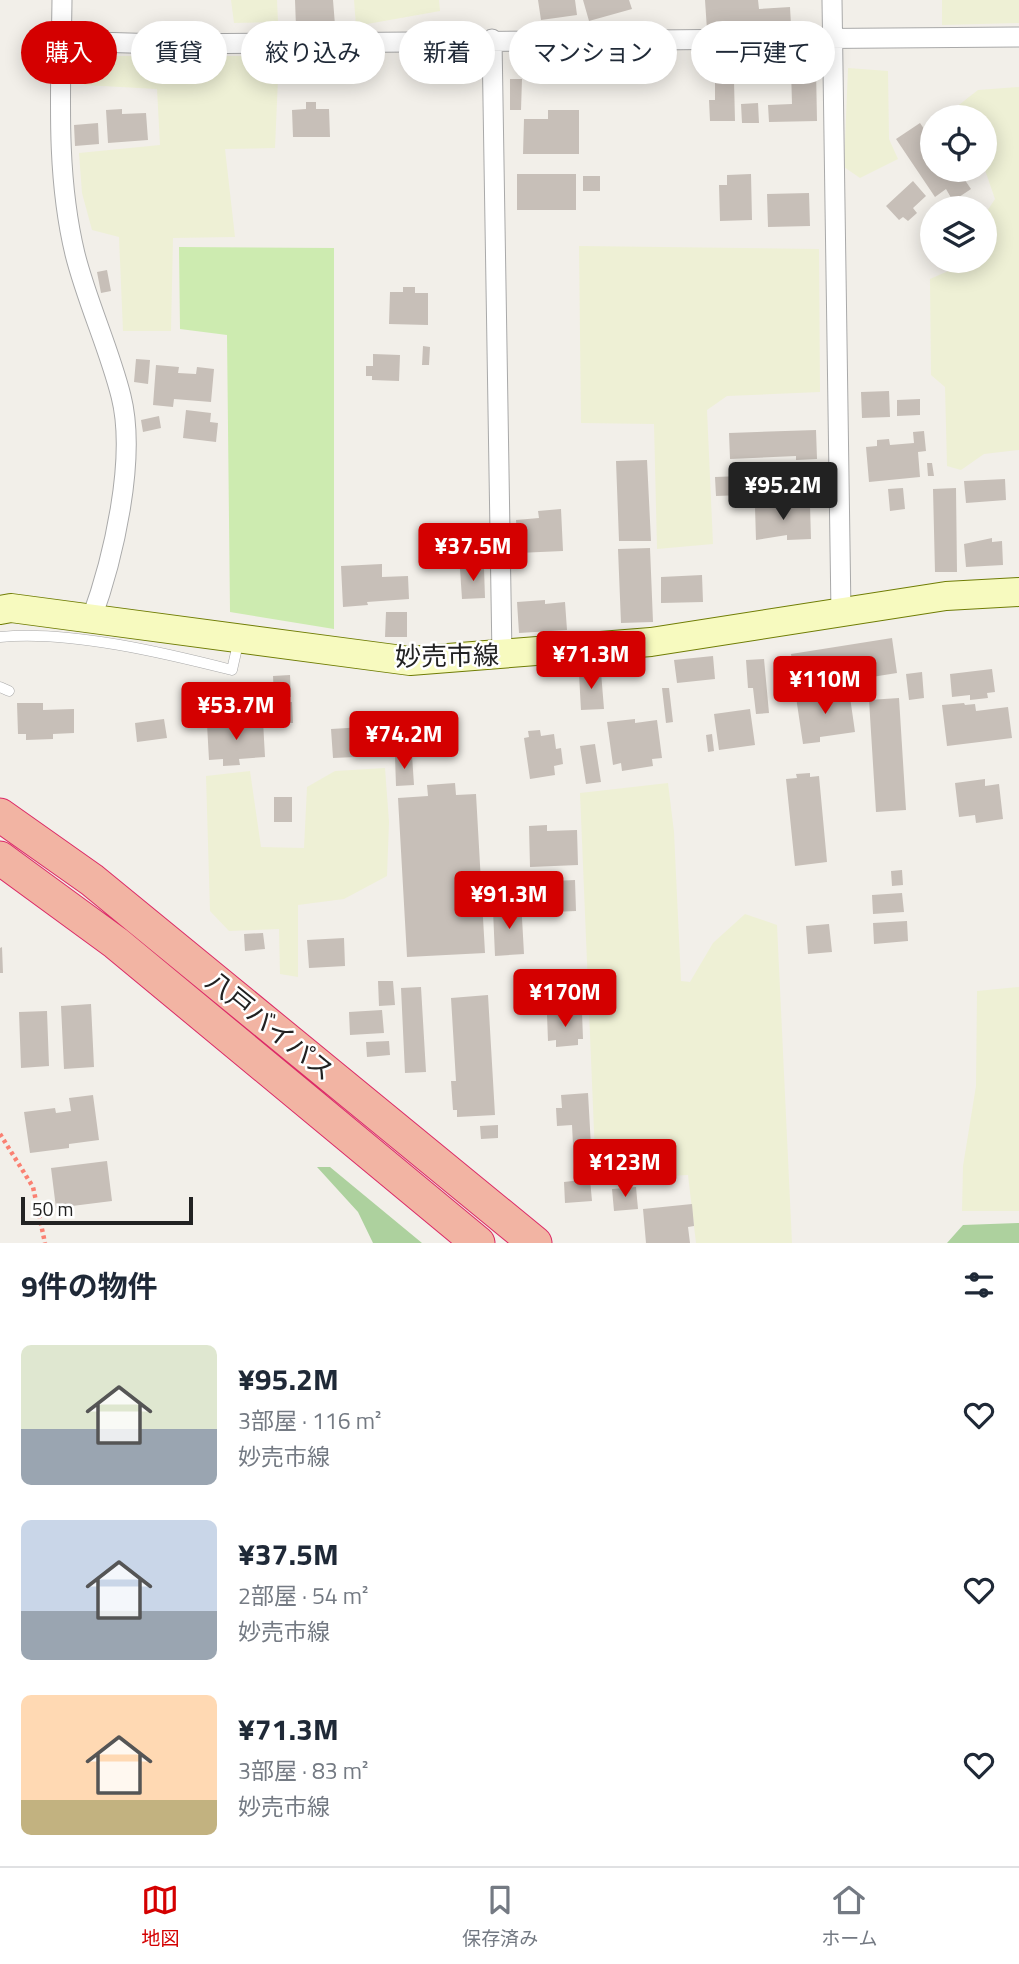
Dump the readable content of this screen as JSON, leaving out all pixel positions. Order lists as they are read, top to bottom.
{
  "streets": {
    "highway": ["八戸バイパス"],
    "main road": ["妙売市線"]
  },
  "scale_bar": "50 m",
  "page": {
    "chip": [
      "購入",
      "賃貸",
      "絞り込み",
      "新着",
      "マンション",
      "一戸建て"
    ],
    "price": [
      "¥95.2M",
      "¥37.5M",
      "¥71.3M",
      "¥110M",
      "¥53.7M",
      "¥74.2M",
      "¥91.3M",
      "¥170M",
      "¥123M"
    ],
    "scale": "50 m",
    "heading": "9件の物件",
    "list": [
      {
        "name": "¥95.2M",
        "note": "3部屋 · 116 m² · 妙売市線"
      },
      {
        "name": "¥37.5M",
        "note": "2部屋 · 54 m² · 妙売市線"
      },
      {
        "name": "¥71.3M",
        "note": "3部屋 · 83 m² · 妙売市線"
      }
    ],
    "tabs": ["地図", "保存済み", "ホーム"]
  }
}
